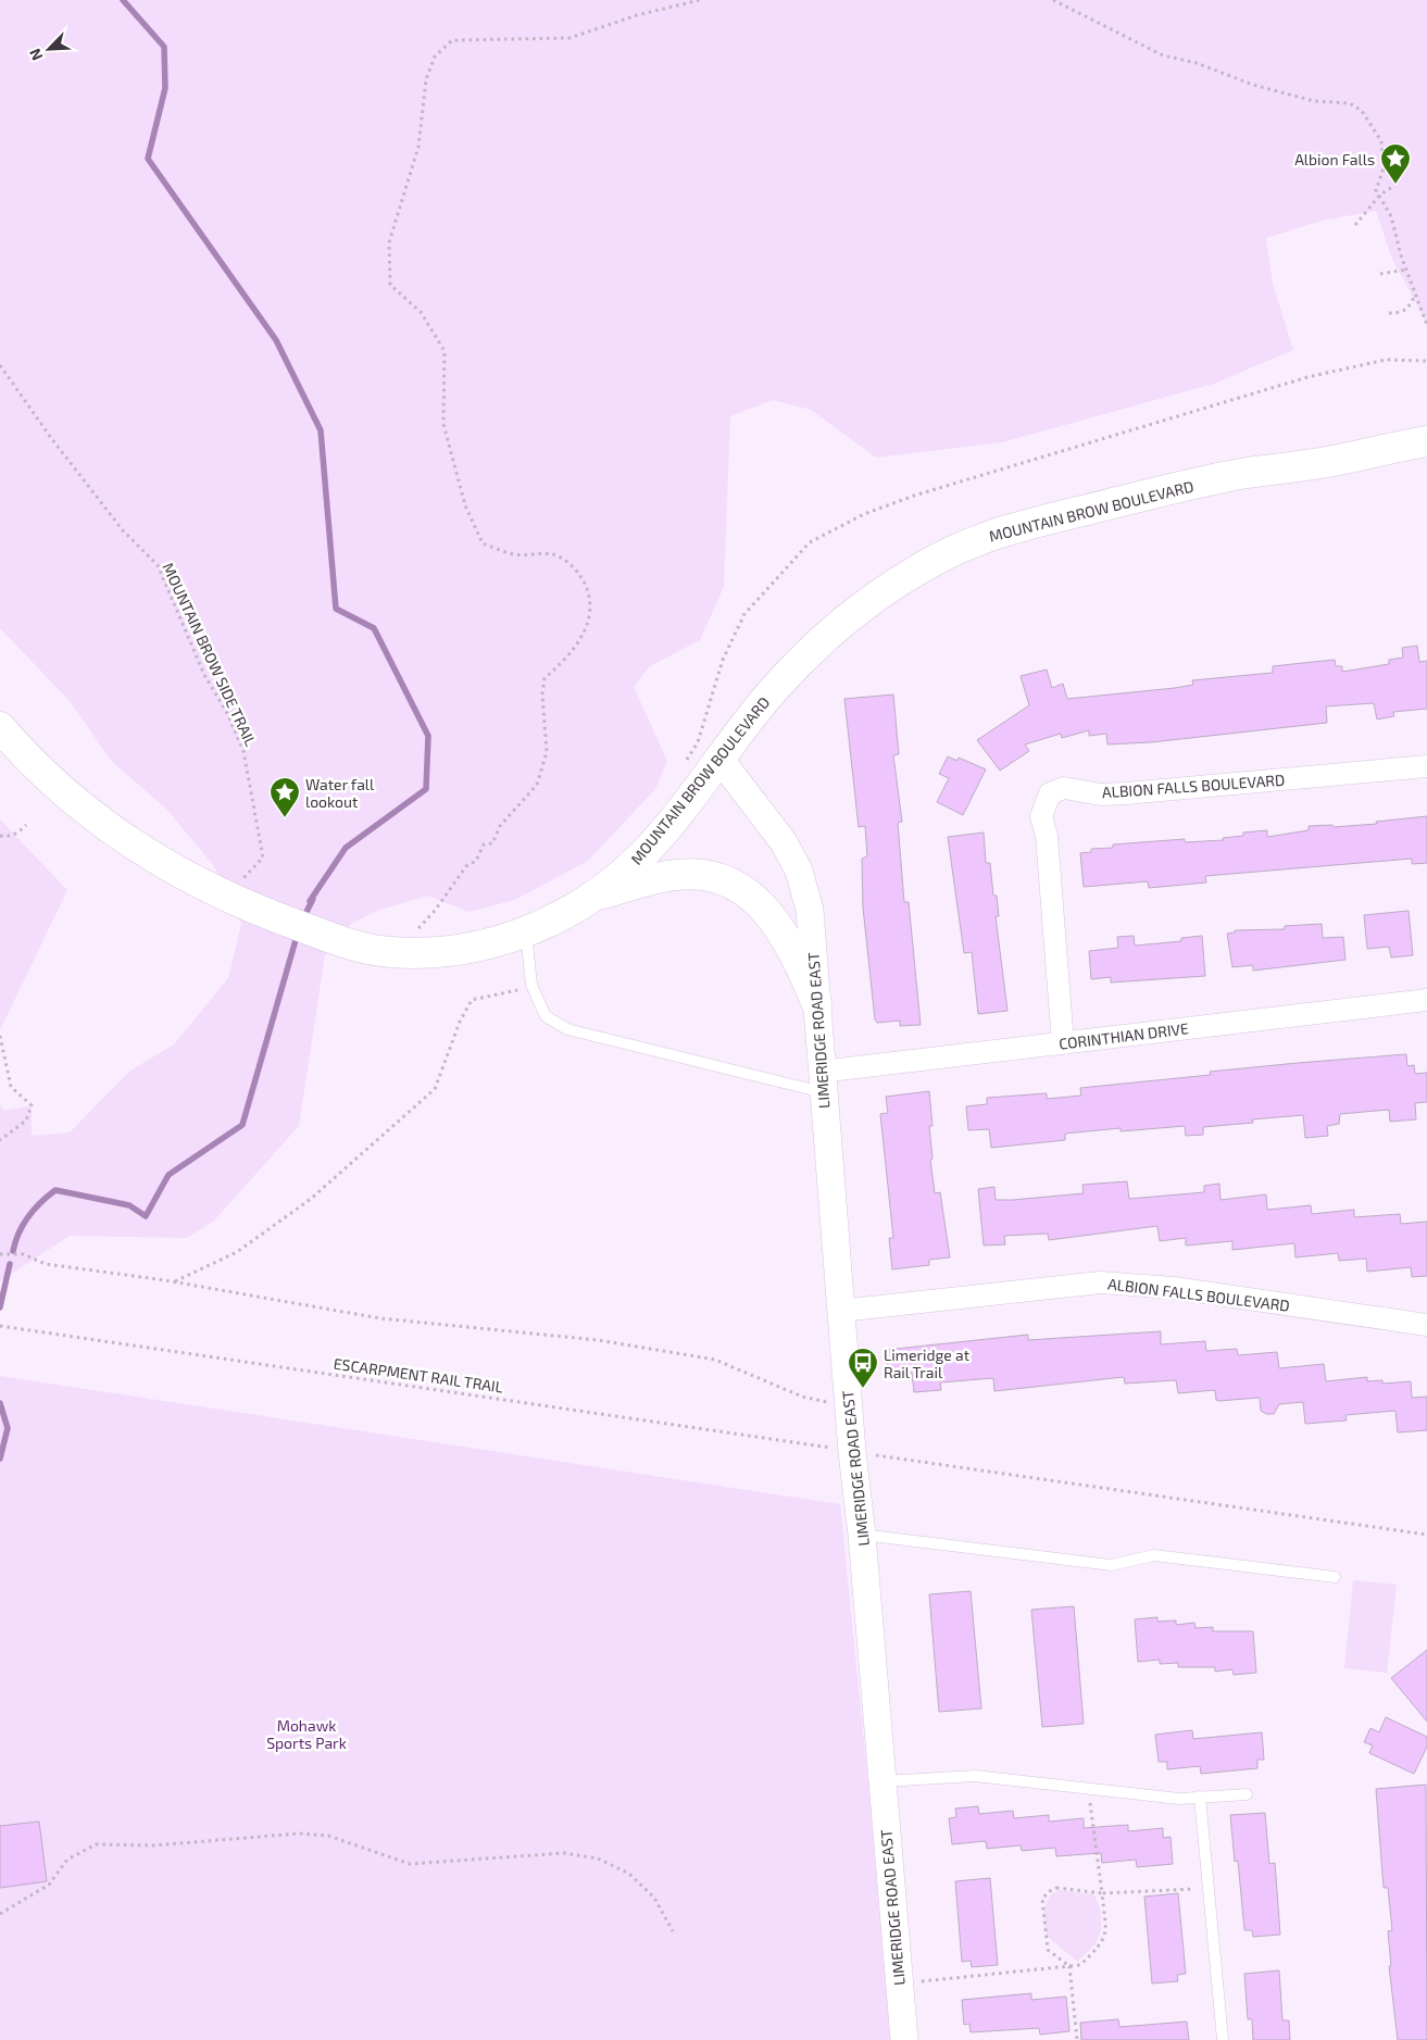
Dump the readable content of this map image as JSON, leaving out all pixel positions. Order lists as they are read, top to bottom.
{
  "streets": {
    "main road": ["MOUNTAIN BROW BOULEVARD"],
    "street": ["ALBION FALLS BOULEVARD", "LIMERIDGE ROAD EAST", "CORINTHIAN DRIVE"],
    "path": ["MOUNTAIN BROW SIDE TRAIL", "ESCARPMENT RAIL TRAIL"]
  },
  "crossings": [
    ["MOUNTAIN BROW BOULEVARD", "MOUNTAIN BROW SIDE TRAIL"],
    ["MOUNTAIN BROW BOULEVARD", "LIMERIDGE ROAD EAST"],
    ["ALBION FALLS BOULEVARD", "LIMERIDGE ROAD EAST"],
    ["ALBION FALLS BOULEVARD", "CORINTHIAN DRIVE"],
    ["LIMERIDGE ROAD EAST", "CORINTHIAN DRIVE"]
  ],
  "parks": ["Mohawk Sports Park"],
  "places": {
    "place": ["Albion Falls", "Water fall lookout"],
    "bus stop": ["Limeridge at Rail Trail"]
  },
  "north": "bottom left"
}
